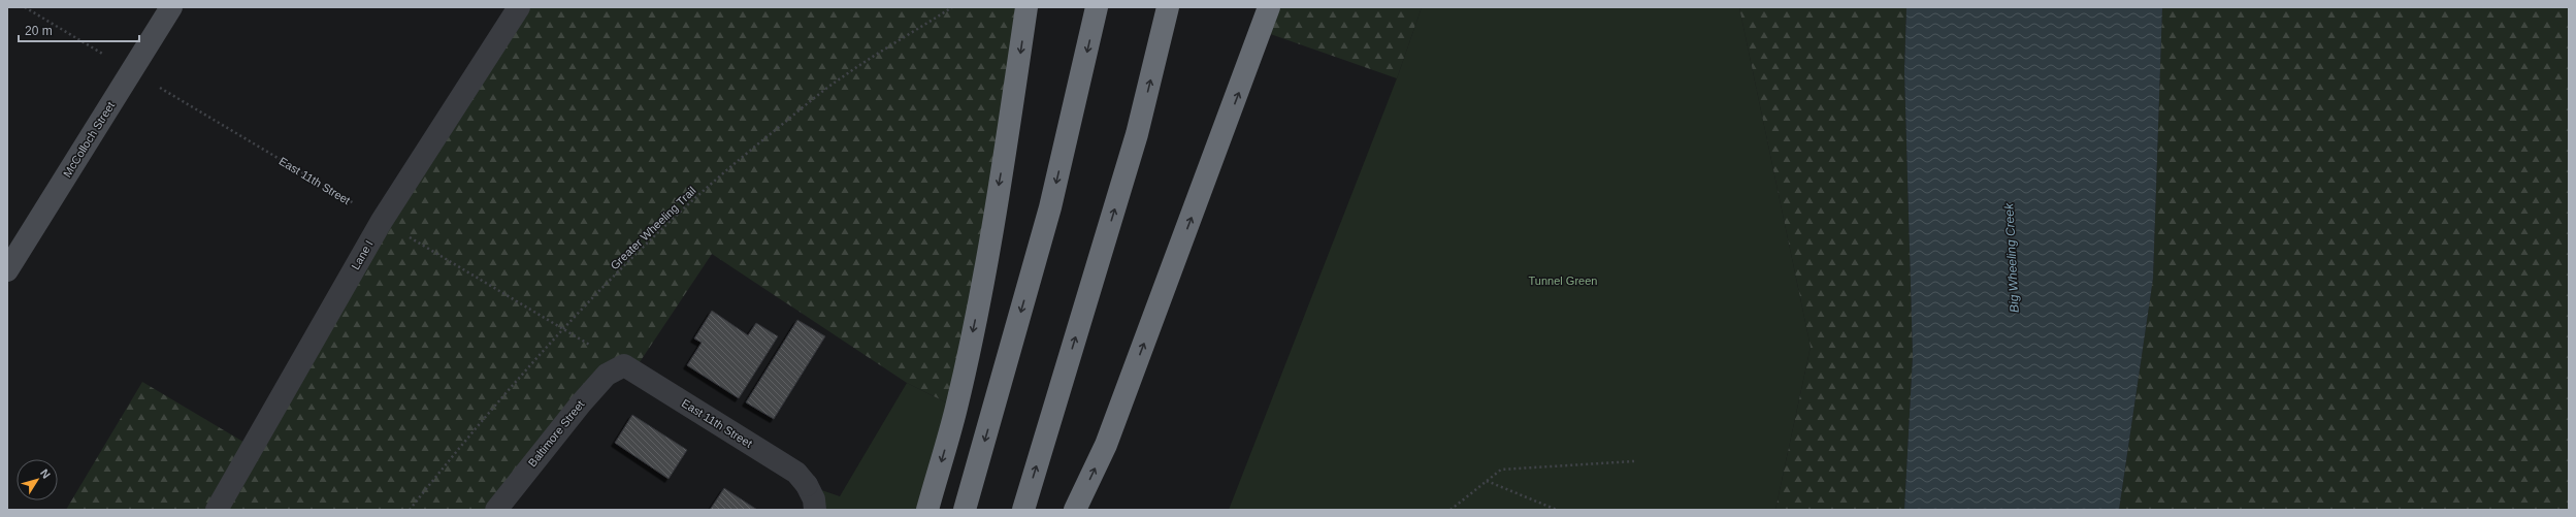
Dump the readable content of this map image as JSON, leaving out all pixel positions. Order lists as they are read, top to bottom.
{
  "streets": {
    "street": [
      "McColloch Street",
      "East 11th Street",
      "Lane I",
      "Baltimore Street"
    ],
    "path": ["Greater Wheeling Trail"]
  },
  "crossings": [
    ["McColloch Street", "East 11th Street"],
    ["East 11th Street", "Greater Wheeling Trail"],
    ["East 11th Street", "Lane I"],
    ["East 11th Street", "Baltimore Street"]
  ],
  "water": ["Big Wheeling Creek"],
  "parks": ["Tunnel Green"],
  "scale_bar": "20 m",
  "north": "top right"
}
